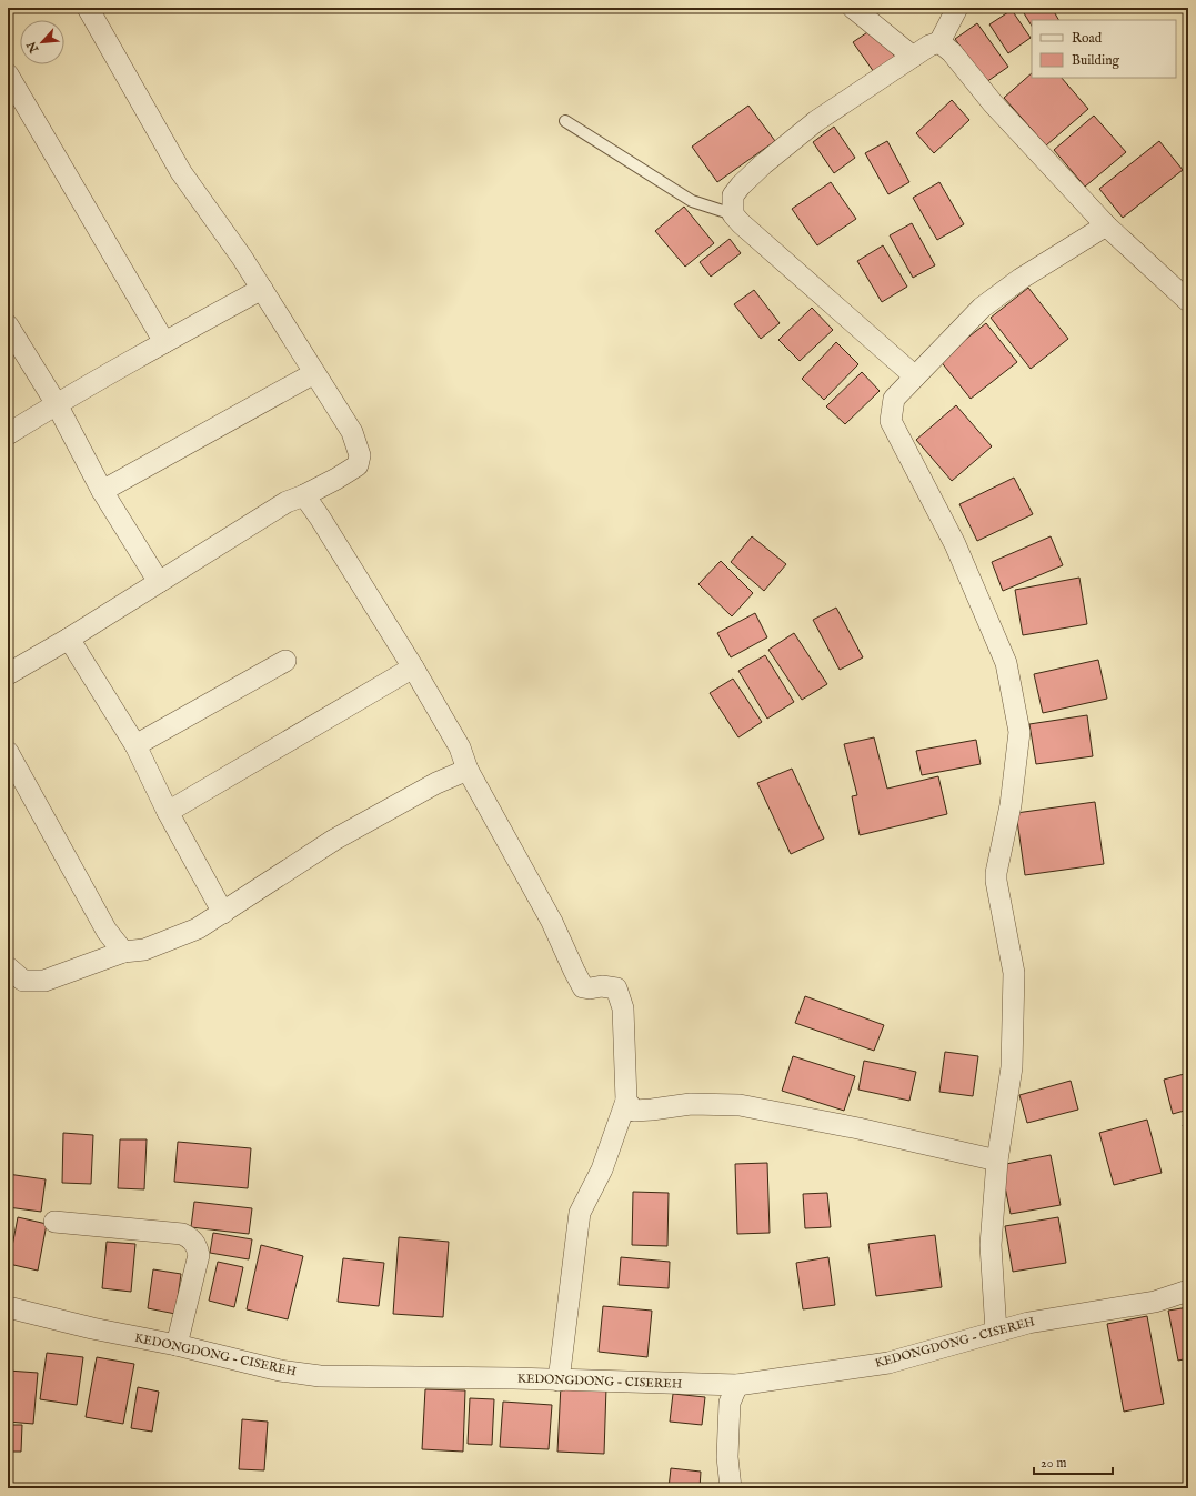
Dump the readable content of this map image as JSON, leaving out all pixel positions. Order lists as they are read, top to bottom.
{
  "streets": {
    "street": ["KEDONGDONG - CISEREH"]
  },
  "legend": ["Road", "Building"],
  "scale_bar": "20 m",
  "north": "bottom left"
}
